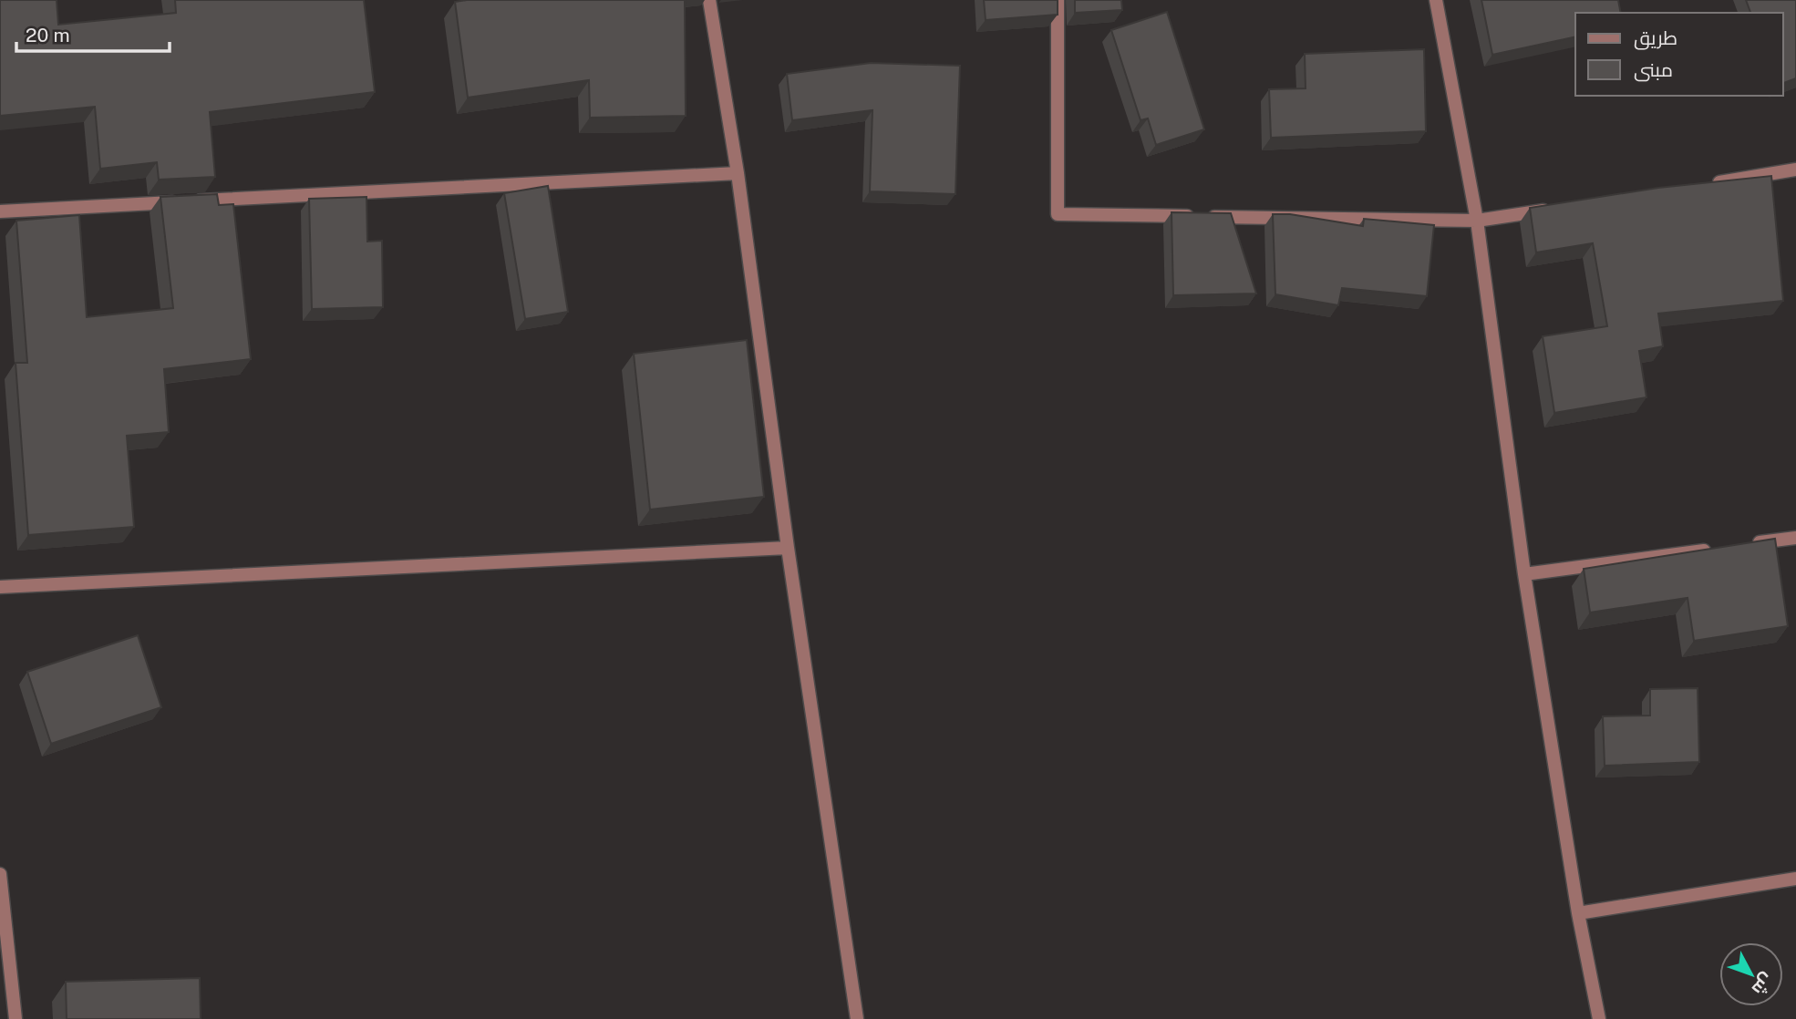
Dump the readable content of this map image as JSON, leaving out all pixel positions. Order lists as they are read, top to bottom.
{
  "legend": ["طريق", "مبنى"],
  "scale_bar": "20 m",
  "north": "bottom right"
}
